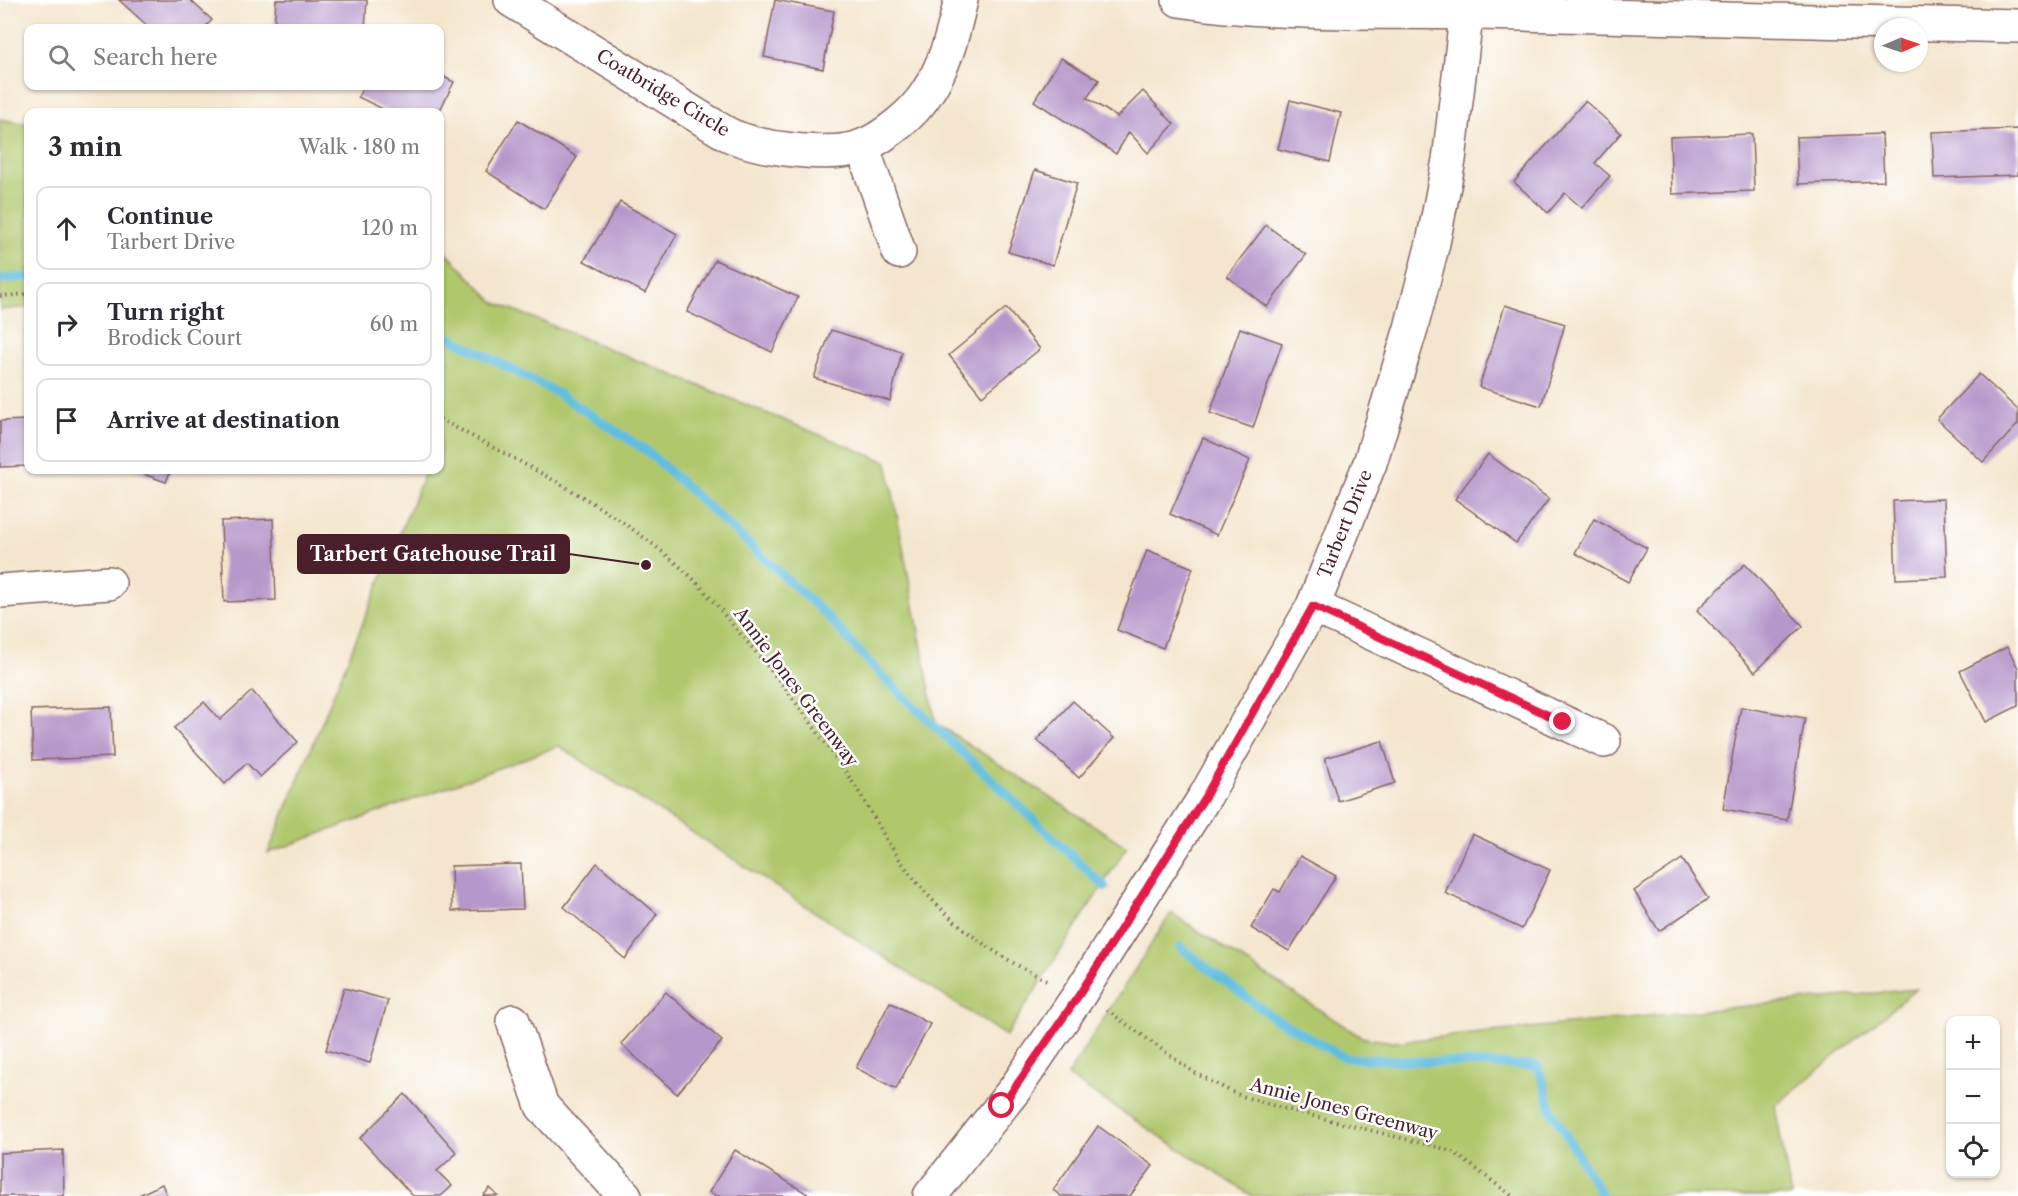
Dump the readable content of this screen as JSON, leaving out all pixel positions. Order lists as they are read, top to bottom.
{
  "streets": {
    "street": ["Coatbridge Circle", "Tarbert Drive"],
    "path": ["Annie Jones Greenway"]
  },
  "places": ["Tarbert Gatehouse Trail"],
  "north": "right",
  "page": {
    "search": "Search here",
    "heading": ["3 min", "Walk · 180 m"],
    "list": [
      ["Continue", "Tarbert Drive", "120 m"],
      ["Turn right", "Brodick Court", "60 m"],
      "Arrive at destination"
    ],
    "map_buttons": ["+", "−"]
  }
}
